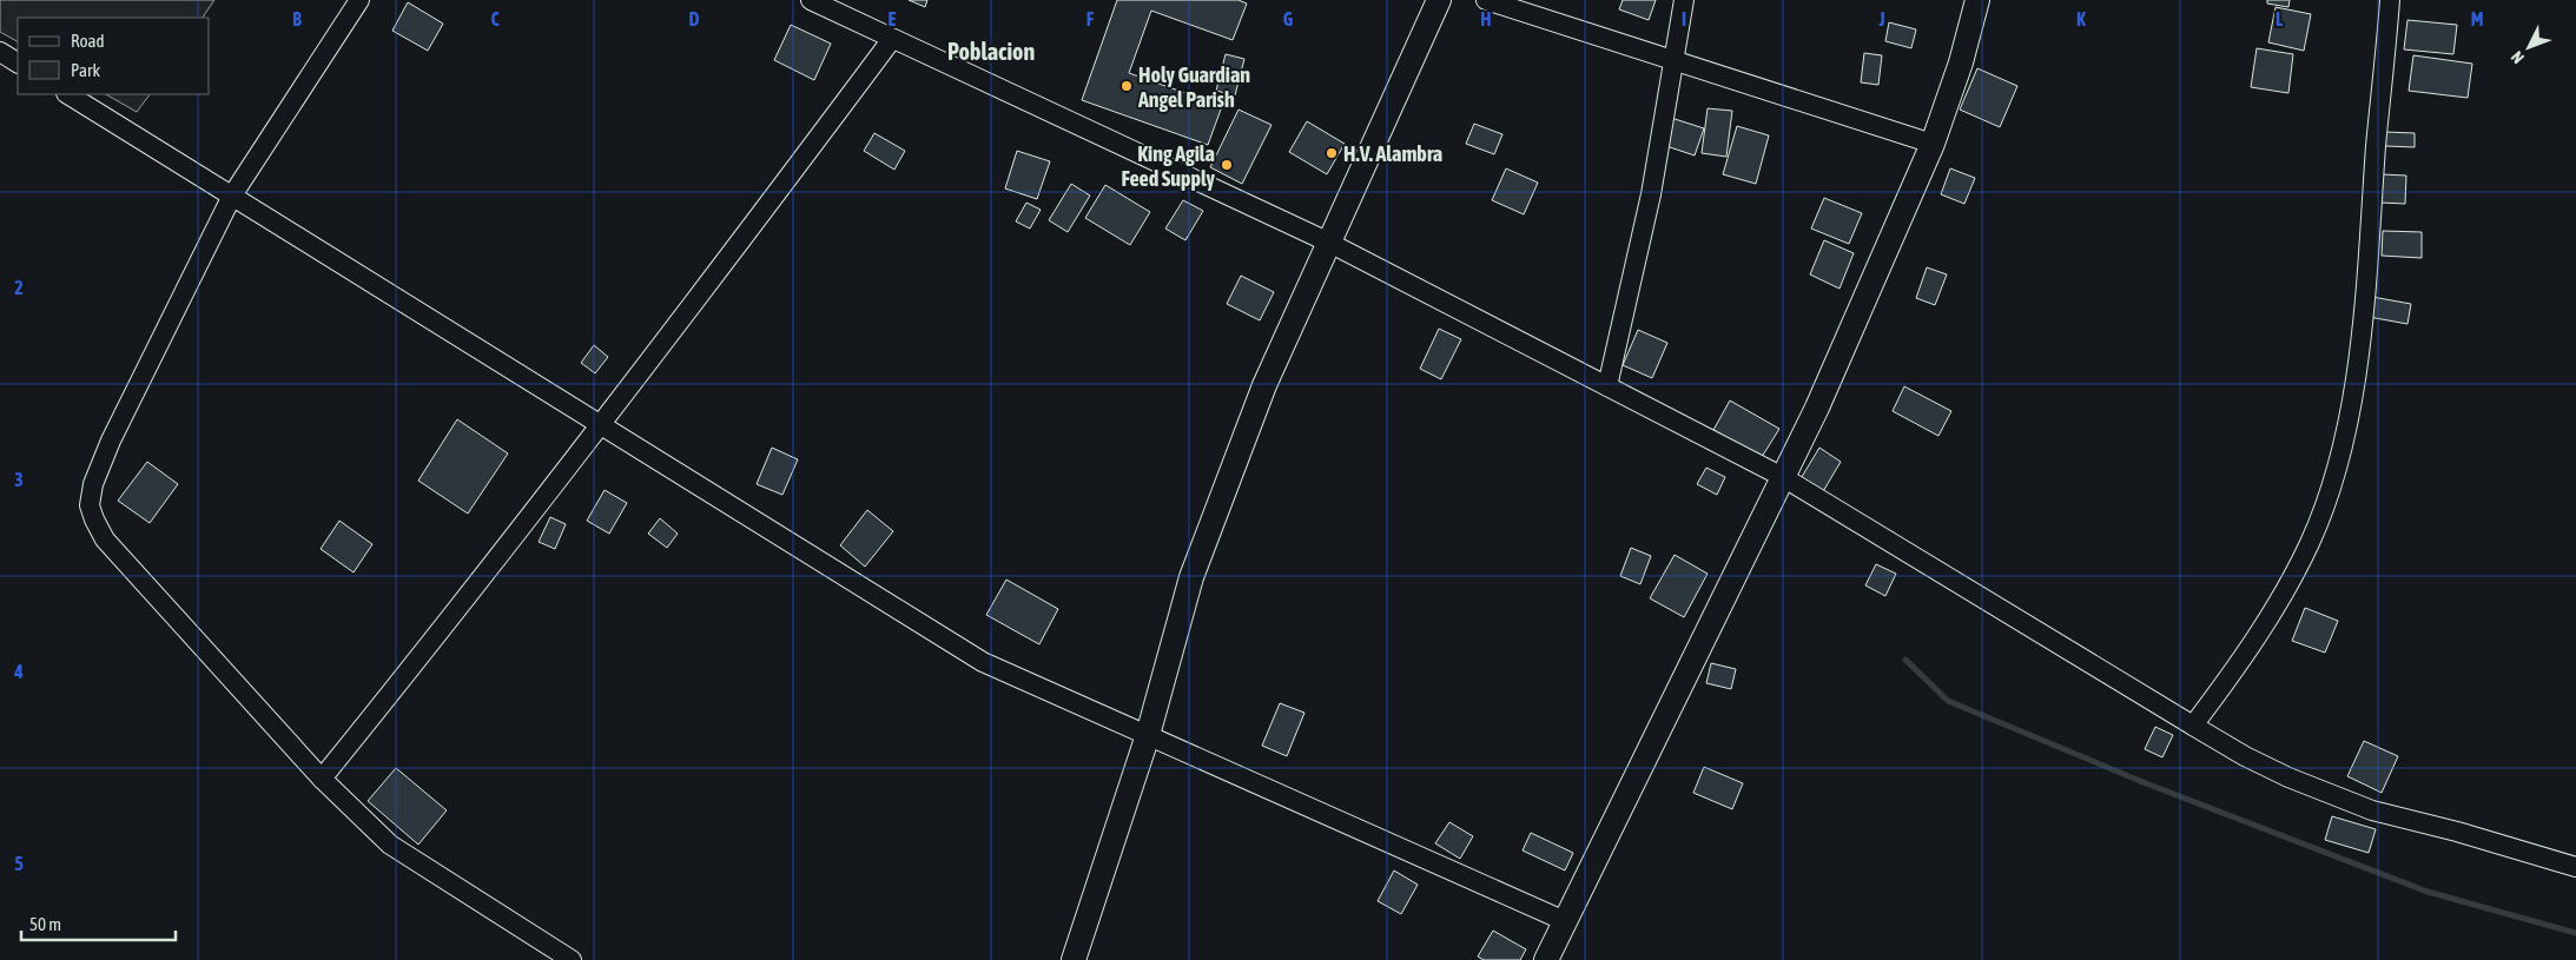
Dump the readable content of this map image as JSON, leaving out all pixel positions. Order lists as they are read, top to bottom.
{
  "districts": ["Poblacion"],
  "places": ["Holy Guardian Angel Parish", "H.V. Alambra", "King Agila Feed Supply"],
  "legend": ["Road", "Park"],
  "scale_bar": "50 m",
  "north": "bottom left",
  "grid": {
    "columns": [
      "B",
      "C",
      "D",
      "E",
      "F",
      "G",
      "H",
      "I",
      "J",
      "K",
      "L",
      "M"
    ],
    "rows": [
      "2",
      "3",
      "4",
      "5"
    ]
  }
}
